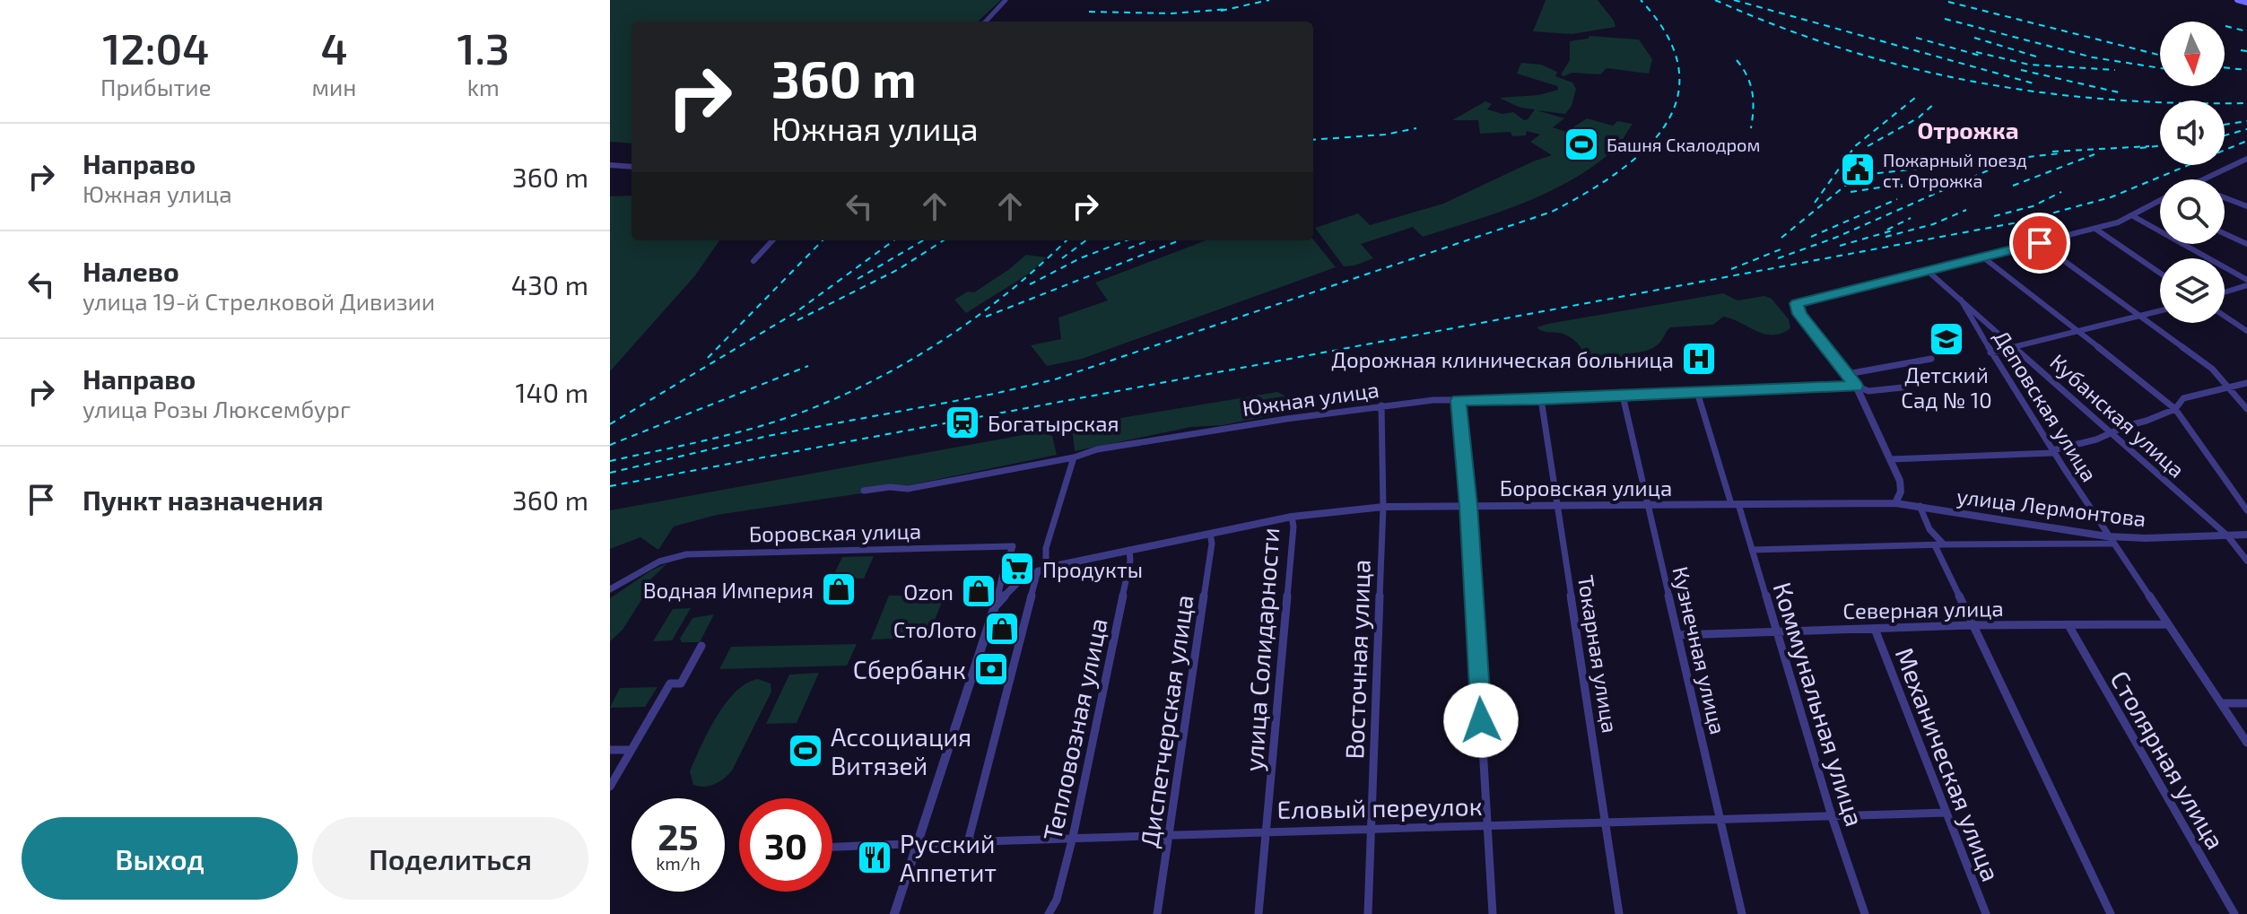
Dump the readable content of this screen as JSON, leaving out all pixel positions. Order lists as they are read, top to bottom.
{
  "streets": {
    "street": [
      "Южная улица",
      "Деповская улица",
      "Кубанская улица",
      "Боровская улица",
      "улица Лермонтова",
      "Северная улица",
      "улица Солидарности",
      "Кузнечная улица",
      "Токарная улица",
      "Восточная улица",
      "Коммунальная улица",
      "Диспетчерская улица",
      "Тепловозная улица",
      "Столярная улица",
      "Механическая улица",
      "Еловый переулок"
    ]
  },
  "crossings": [
    ["Южная улица", "Кузнечная улица"],
    ["Южная улица", "Токарная улица"],
    ["Южная улица", "Восточная улица"],
    ["Южная улица", "Коммунальная улица"],
    ["Деповская улица", "Кубанская улица"],
    ["Деповская улица", "улица Лермонтова"],
    ["Деповская улица", "Северная улица"],
    ["Кубанская улица", "улица Лермонтова"],
    ["Боровская улица", "улица Лермонтова"],
    ["Боровская улица", "улица Солидарности"],
    ["Боровская улица", "Кузнечная улица"],
    ["Боровская улица", "Токарная улица"],
    ["Боровская улица", "Восточная улица"],
    ["Боровская улица", "Коммунальная улица"],
    ["Боровская улица", "Диспетчерская улица"],
    ["Боровская улица", "Тепловозная улица"],
    ["Северная улица", "Кузнечная улица"],
    ["Северная улица", "Коммунальная улица"],
    ["Северная улица", "Столярная улица"],
    ["Северная улица", "Механическая улица"],
    ["улица Солидарности", "Еловый переулок"],
    ["Кузнечная улица", "Еловый переулок"],
    ["Токарная улица", "Еловый переулок"],
    ["Восточная улица", "Еловый переулок"],
    ["Коммунальная улица", "Еловый переулок"],
    ["Диспетчерская улица", "Еловый переулок"],
    ["Тепловозная улица", "Еловый переулок"],
    ["Механическая улица", "Еловый переулок"]
  ],
  "districts": ["Отрожка"],
  "places": {
    "sports": ["Башня Скалодром", "Ассоциация Витязей"],
    "public building": ["Пожарный поезд ст. Отрожка"],
    "school or university": ["Детский Сад № 10"],
    "hospital": ["Дорожная клиническая больница"],
    "station": ["Богатырская"],
    "supermarket": ["Продукты"],
    "shop": ["Водная Империя", "Ozon", "СтоЛото"],
    "bank": ["Сбербанк"],
    "restaurant": ["Русский Аппетит"]
  },
  "north": "bottom",
  "page": {
    "eta": [
      "12:04",
      "Прибытие",
      "4",
      "мин",
      "1.3",
      "km"
    ],
    "turn": ["360 m", "Южная улица"],
    "list": [
      {
        "name": "Направо",
        "note": "Южная улица",
        "value": "360 m"
      },
      {
        "name": "Налево",
        "note": "улица 19-й Стрелковой Дивизии",
        "value": "430 m"
      },
      {
        "name": "Направо",
        "note": "улица Розы Люксембург",
        "value": "140 m"
      },
      {
        "name": "Пункт назначения",
        "value": "360 m"
      }
    ],
    "speed": "25 km/h",
    "limit": "30",
    "buttons": ["Выход", "Поделиться"]
  }
}
